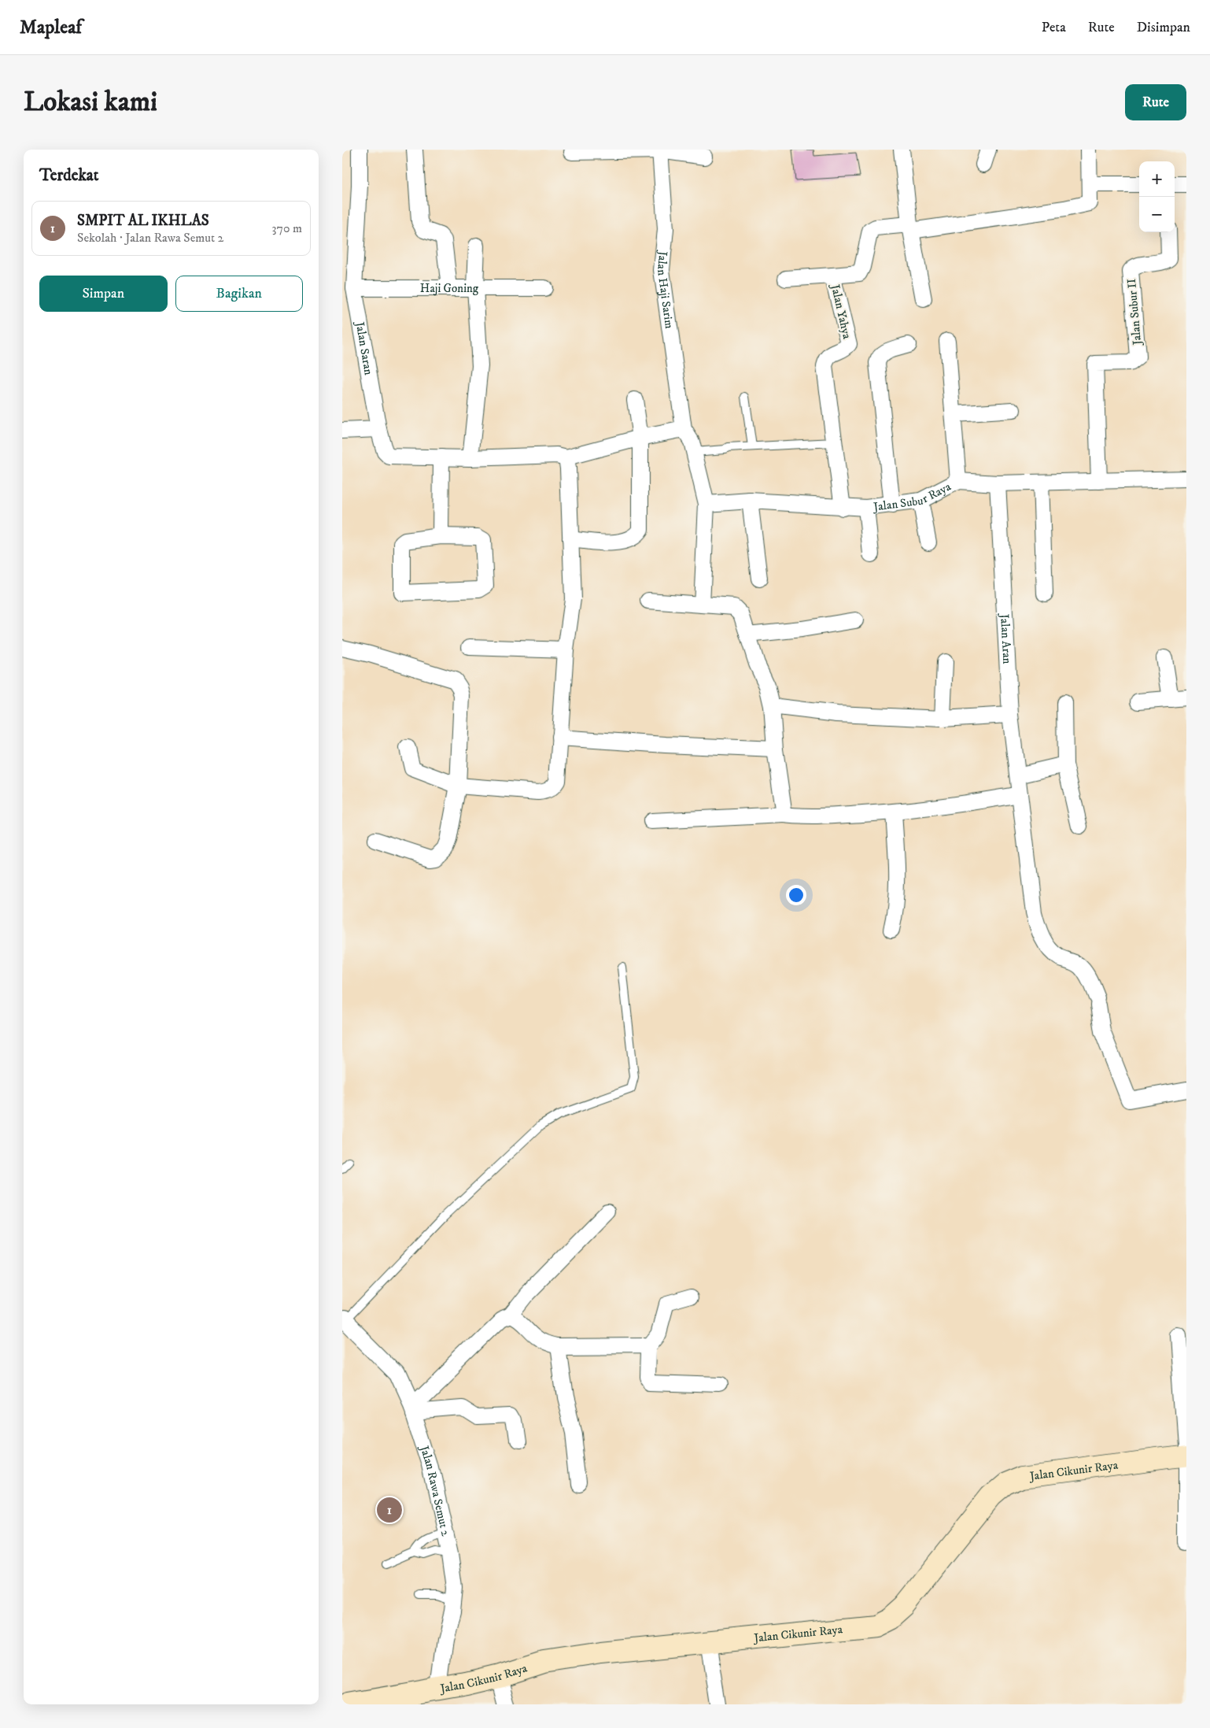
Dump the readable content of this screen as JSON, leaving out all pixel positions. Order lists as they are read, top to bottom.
{
  "streets": {
    "street": [
      "Haji Goning",
      "Jalan Haji Sarim",
      "Jalan Yahya",
      "Jalan Subur II",
      "Jalan Saran",
      "Jalan Subur Raya",
      "Jalan Aran",
      "Jalan Cikunir Raya",
      "Jalan Rawa Semut 2"
    ]
  },
  "crossings": [
    ["Haji Goning", "Jalan Saran"],
    ["Jalan Yahya", "Jalan Subur Raya"],
    ["Jalan Subur II", "Jalan Subur Raya"],
    ["Jalan Subur Raya", "Jalan Aran"],
    ["Jalan Cikunir Raya", "Jalan Rawa Semut 2"]
  ],
  "page": {
    "header": "Mapleaf",
    "nav": ["Peta", "Rute", "Disimpan"],
    "buttons": [
      "Rute",
      ["Simpan", "Bagikan"]
    ],
    "title": "Lokasi kami",
    "heading": "Terdekat",
    "map_buttons": ["+", "−"],
    "list": [
      {
        "mark": "1",
        "name": "SMPIT AL IKHLAS",
        "note": "Sekolah · Jalan Rawa Semut 2",
        "value": "370 m"
      }
    ],
    "pins": "1"
  }
}
